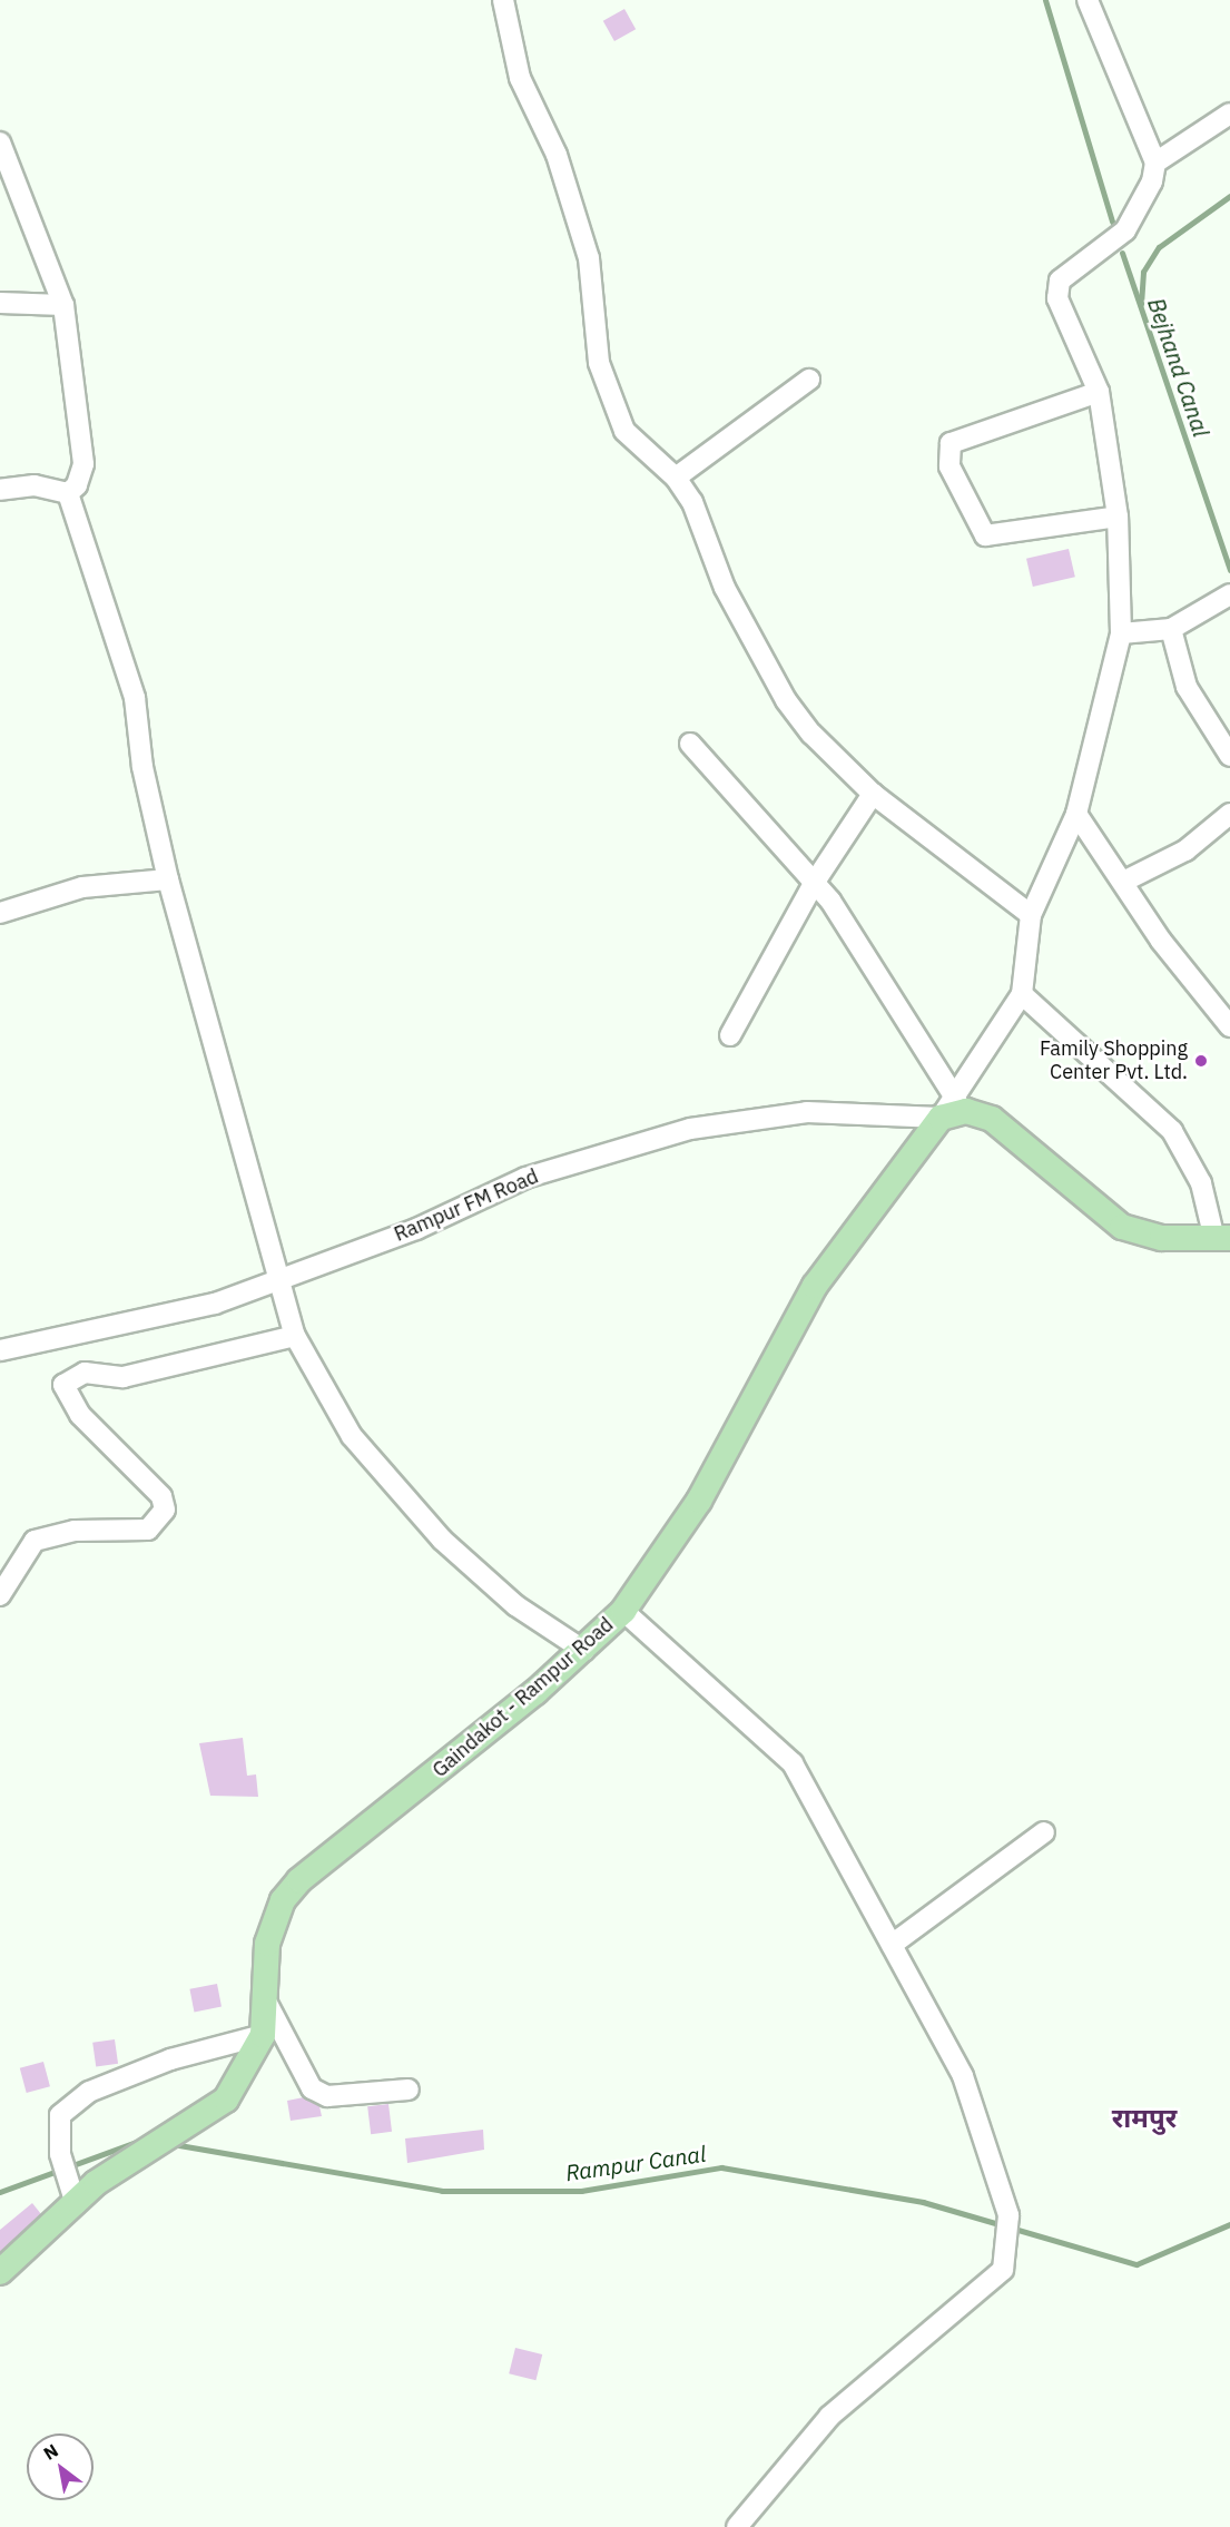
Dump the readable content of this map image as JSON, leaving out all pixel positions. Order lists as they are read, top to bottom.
{
  "streets": {
    "main road": ["Gaindakot - Rampur Road"],
    "street": ["Rampur FM Road"]
  },
  "crossings": [
    ["Rampur FM Road", "Gaindakot - Rampur Road"]
  ],
  "districts": ["रामपुर"],
  "water": ["Bejhand Canal", "Rampur Canal"],
  "places": ["Family Shopping Center Pvt. Ltd."],
  "north": "top left"
}
